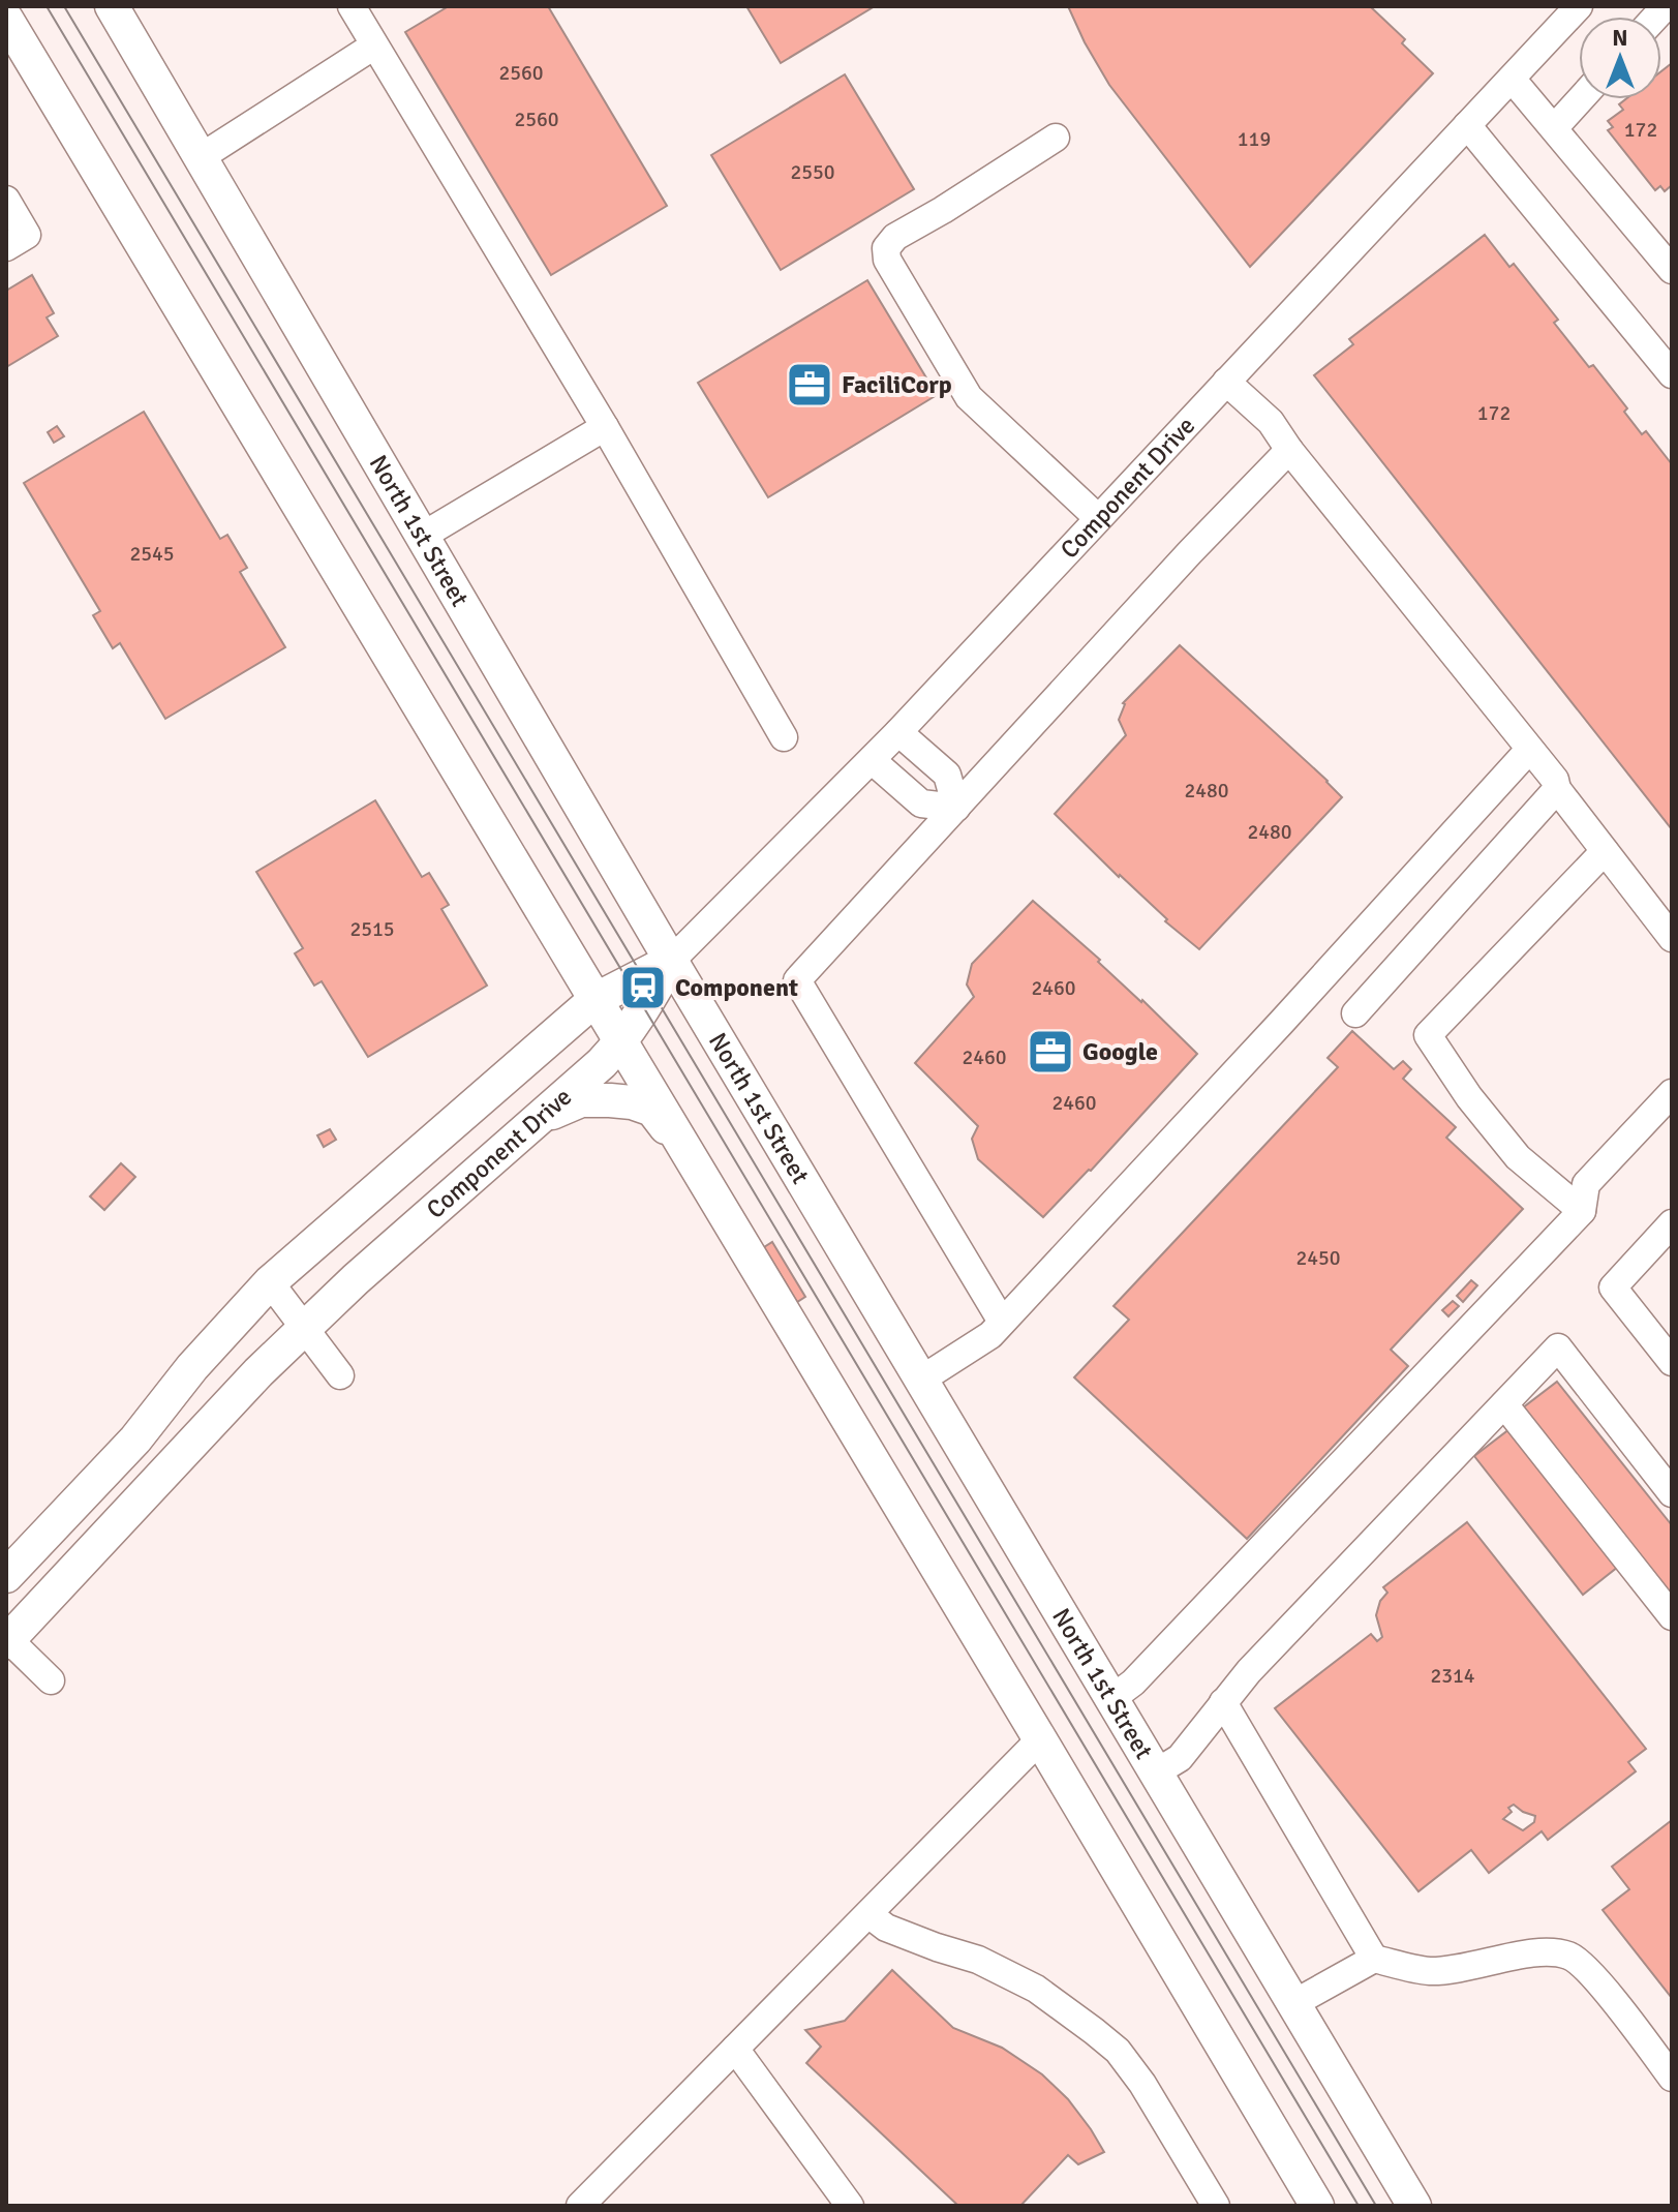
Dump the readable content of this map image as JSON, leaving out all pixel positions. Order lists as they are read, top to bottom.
{
  "streets": {
    "main road": ["Component Drive", "North 1st Street"]
  },
  "crossings": [
    ["Component Drive", "North 1st Street"]
  ],
  "places": {
    "office": ["FaciliCorp", "Google"],
    "station": ["Component"]
  },
  "house_numbers": [
    "2560",
    "2560",
    "172",
    "119",
    "2550",
    "172",
    "2545",
    "2480",
    "2480",
    "2515",
    "2460",
    "2460",
    "2460",
    "2450",
    "2314"
  ],
  "north": "top"
}
